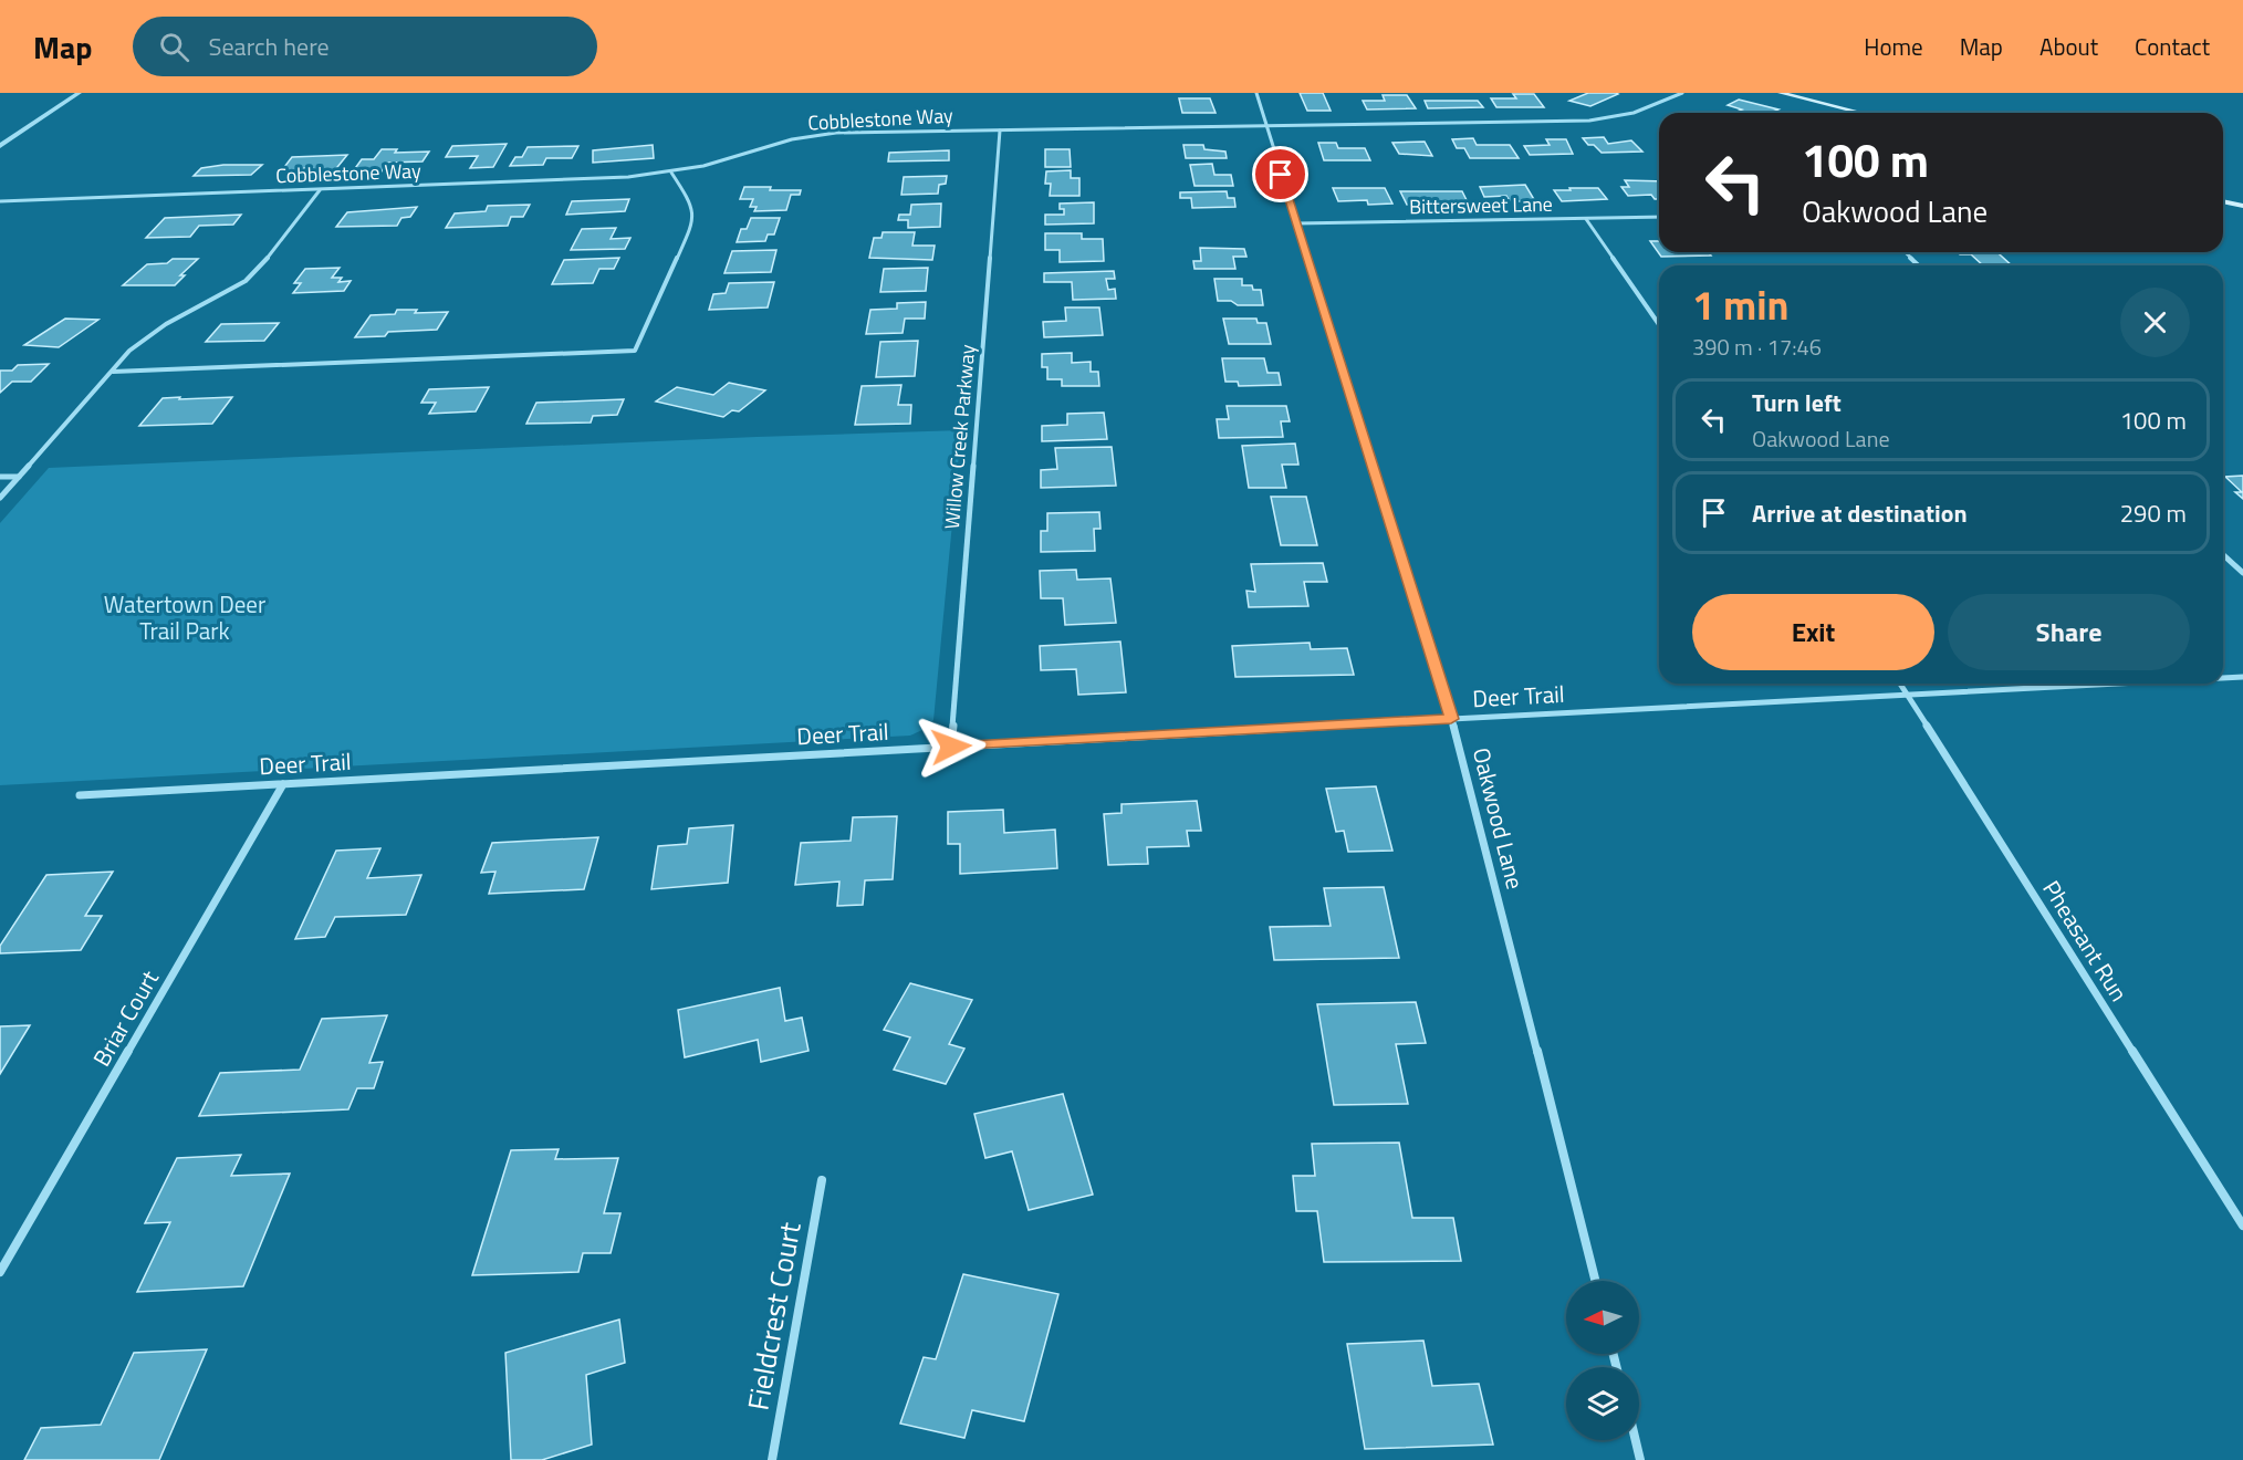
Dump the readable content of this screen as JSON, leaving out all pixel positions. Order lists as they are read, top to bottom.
{
  "streets": {
    "street": [
      "Cobblestone Way",
      "Bittersweet Lane",
      "Willow Creek Parkway",
      "Deer Trail",
      "Oakwood Lane",
      "Pheasant Run",
      "Briar Court",
      "Fieldcrest Court"
    ]
  },
  "crossings": [
    ["Cobblestone Way", "Willow Creek Parkway"],
    ["Cobblestone Way", "Oakwood Lane"],
    ["Bittersweet Lane", "Oakwood Lane"],
    ["Willow Creek Parkway", "Deer Trail"],
    ["Deer Trail", "Oakwood Lane"],
    ["Deer Trail", "Pheasant Run"],
    ["Deer Trail", "Briar Court"]
  ],
  "parks": ["Watertown Deer Trail Park"],
  "north": "left",
  "page": {
    "header": "Map",
    "search": "Search here",
    "nav": [
      "Home",
      "Map",
      "About",
      "Contact"
    ],
    "turn": ["100 m", "Oakwood Lane"],
    "heading": ["1 min", "390 m · 17:46"],
    "list": [
      {
        "name": "Turn left",
        "note": "Oakwood Lane",
        "value": "100 m"
      },
      {
        "name": "Arrive at destination",
        "value": "290 m"
      }
    ],
    "buttons": ["Exit", "Share"]
  }
}
